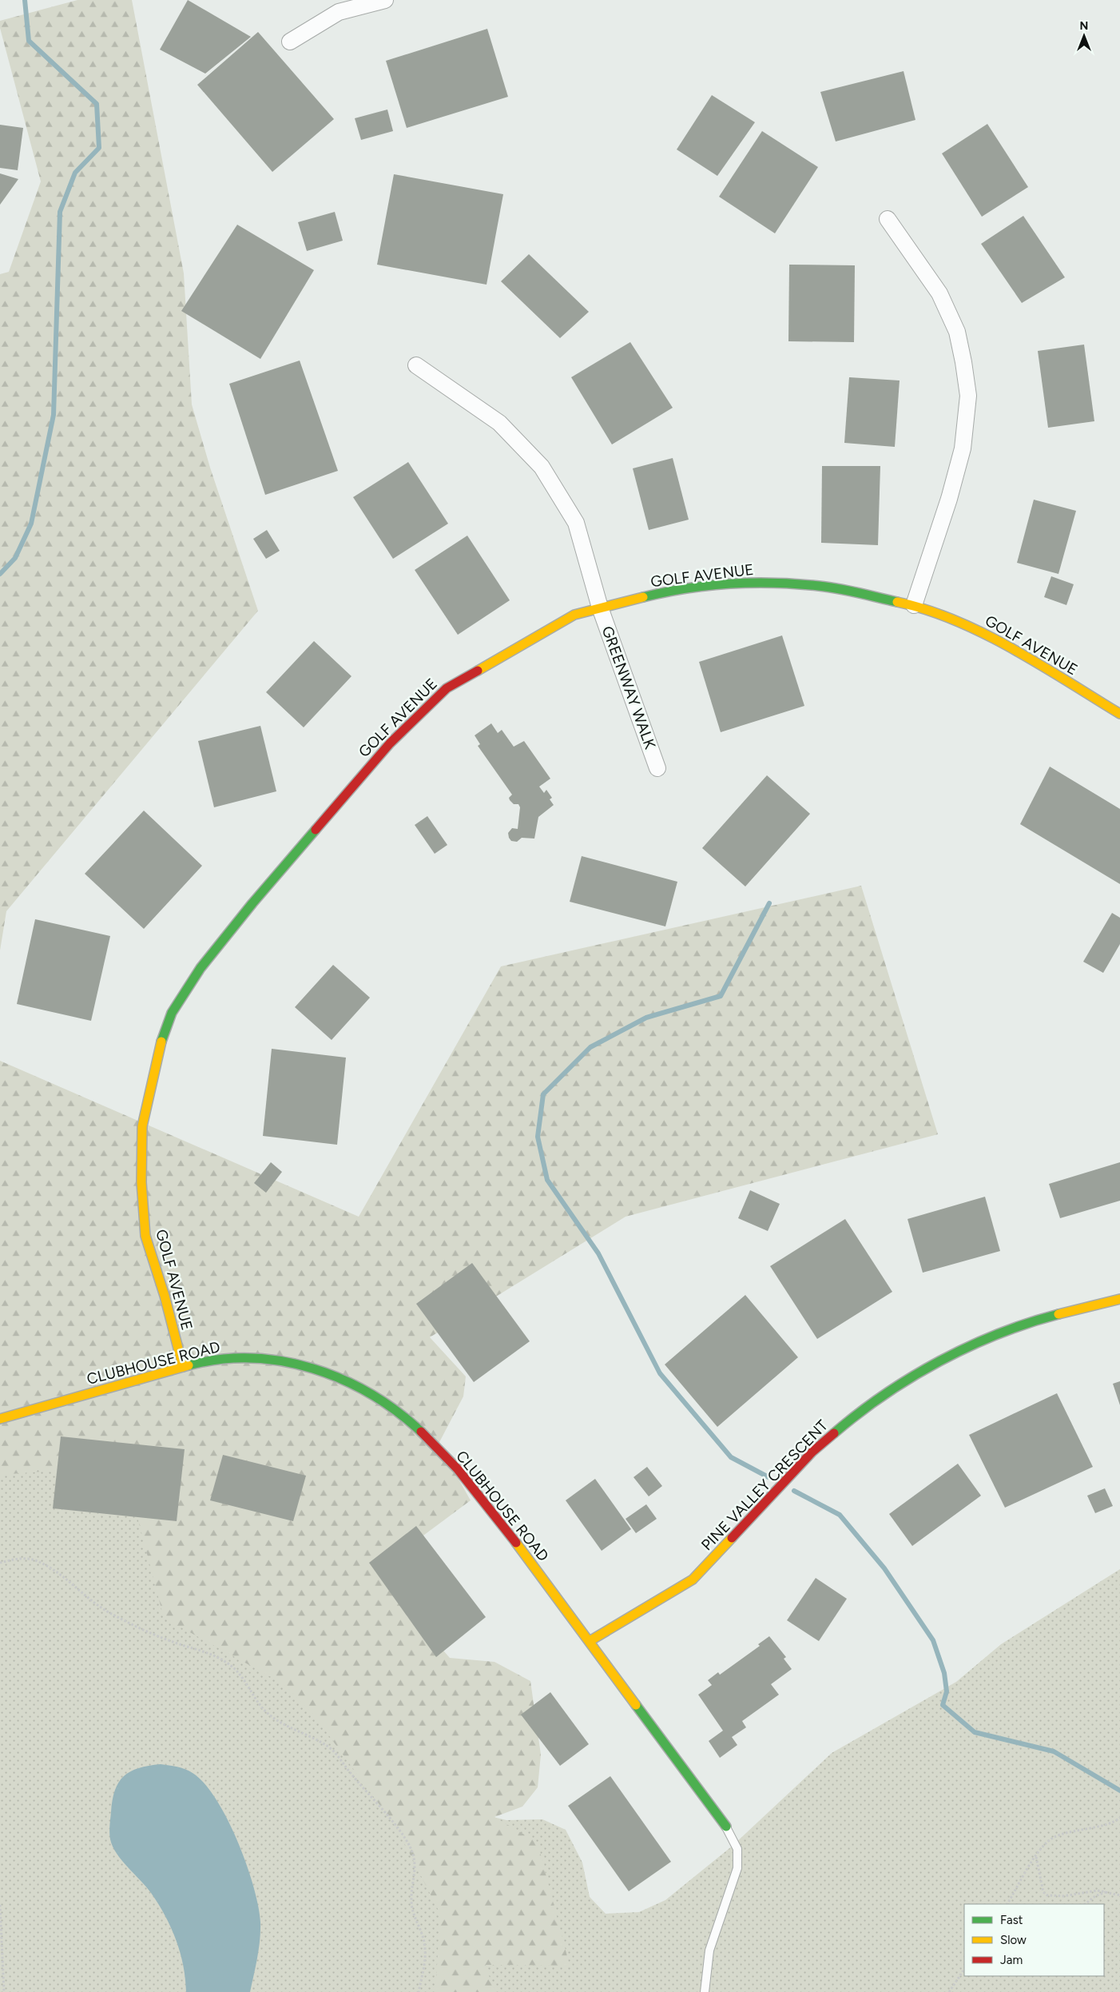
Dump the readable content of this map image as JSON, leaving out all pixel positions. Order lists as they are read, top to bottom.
{
  "streets": {
    "street": [
      "GOLF AVENUE",
      "GREENWAY WALK",
      "CLUBHOUSE ROAD",
      "PINE VALLEY CRESCENT"
    ]
  },
  "crossings": [
    ["GOLF AVENUE", "GREENWAY WALK"],
    ["GOLF AVENUE", "CLUBHOUSE ROAD"],
    ["CLUBHOUSE ROAD", "PINE VALLEY CRESCENT"]
  ],
  "legend": ["Fast", "Slow", "Jam"],
  "north": "top"
}
